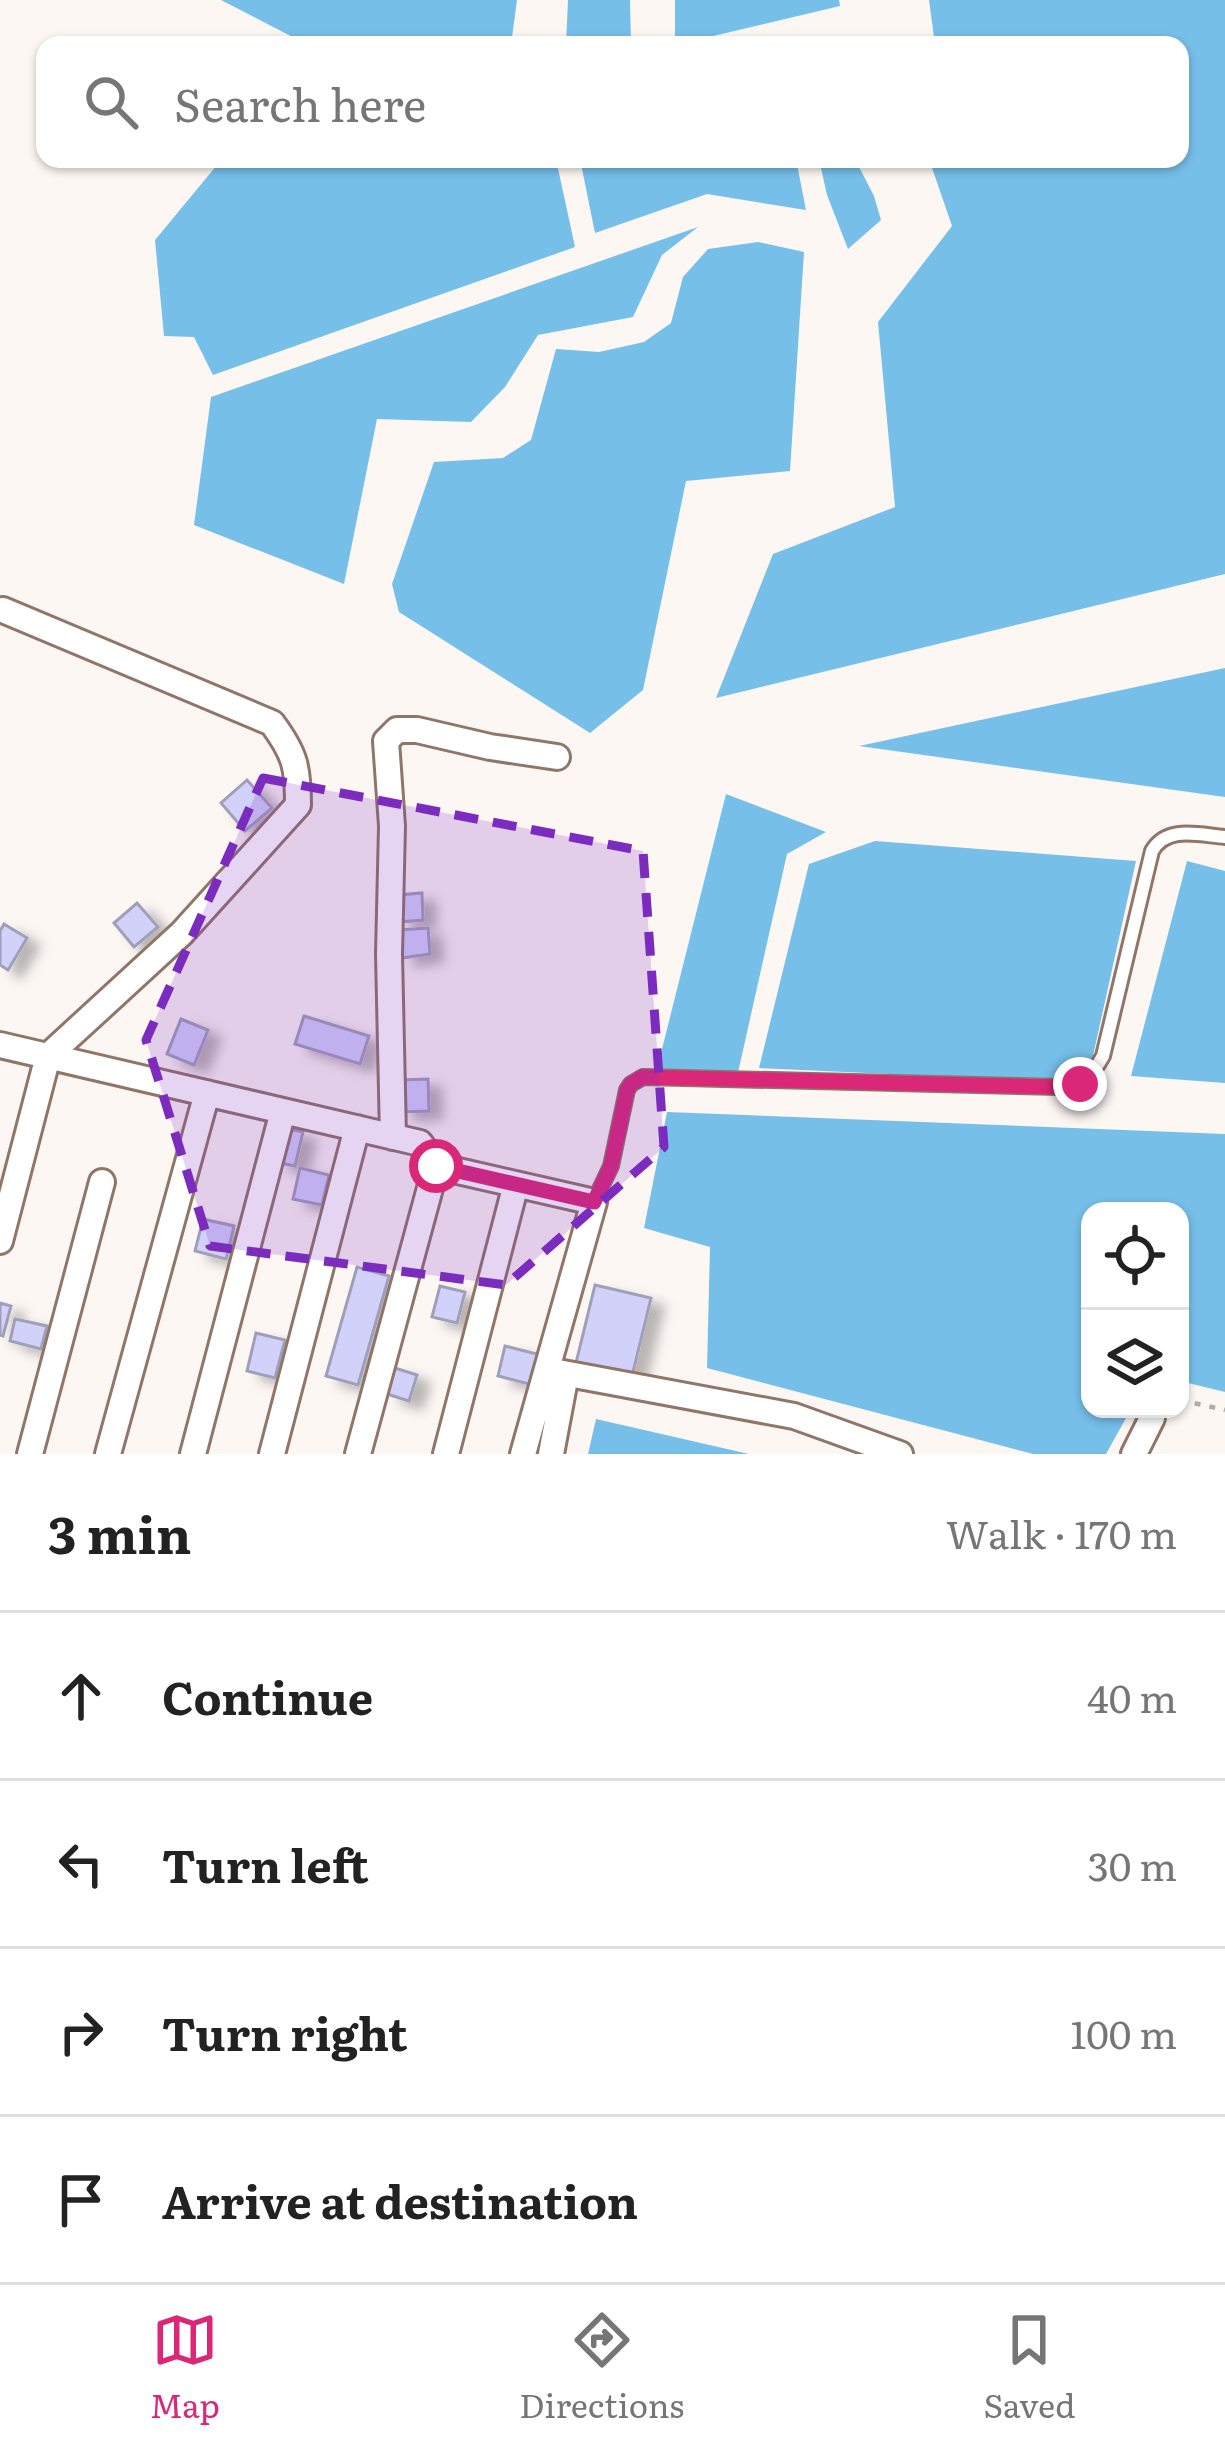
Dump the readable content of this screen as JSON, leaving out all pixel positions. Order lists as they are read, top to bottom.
{
  "page": {
    "search": "Search here",
    "heading": ["3 min", "Walk · 170 m"],
    "list": [
      ["Continue", "40 m"],
      ["Turn left", "30 m"],
      ["Turn right", "100 m"],
      "Arrive at destination"
    ],
    "nav": ["Map", "Directions", "Saved"]
  }
}
